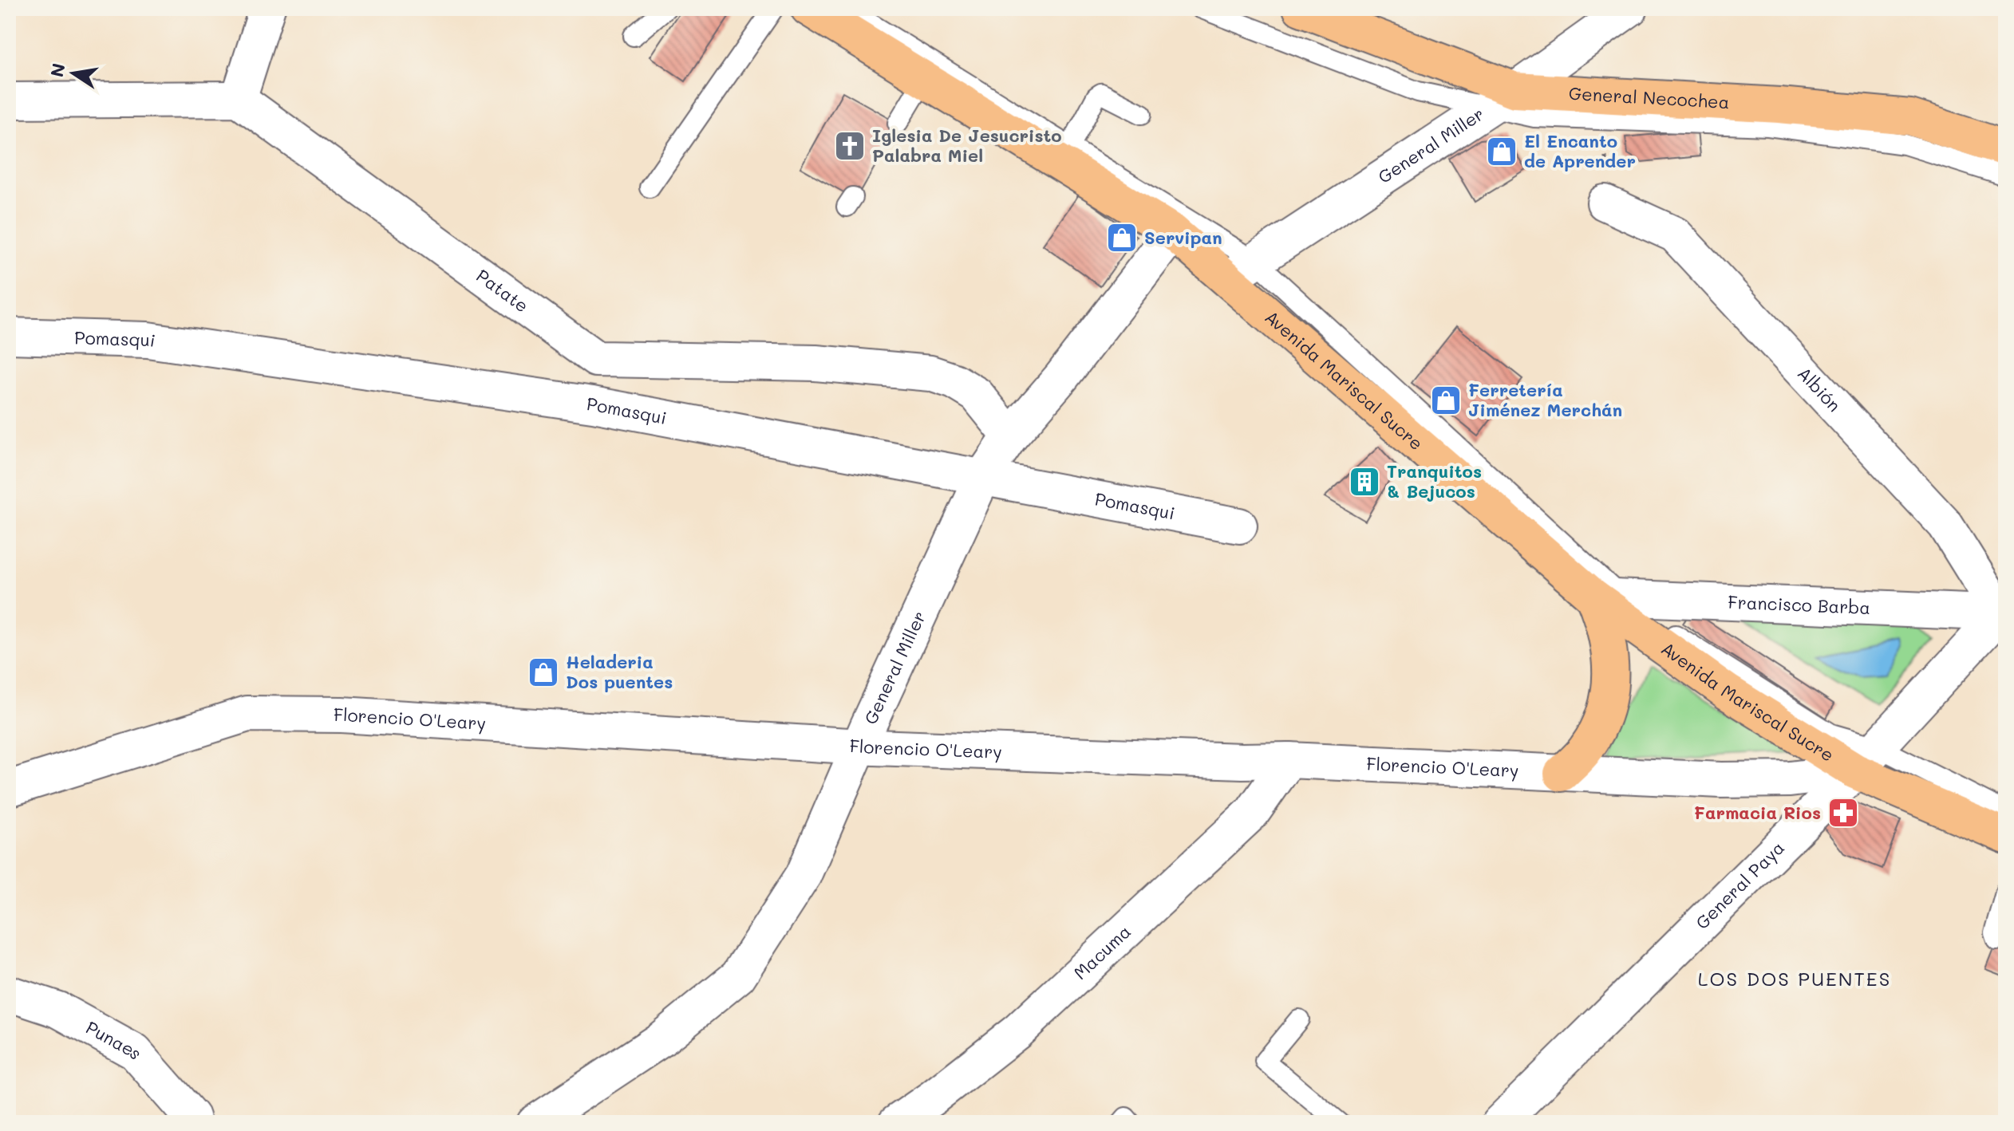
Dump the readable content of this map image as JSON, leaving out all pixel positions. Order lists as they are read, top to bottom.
{
  "streets": {
    "main road": ["General Necochea", "Avenida Mariscal Sucre"],
    "street": [
      "General Miller",
      "Patate",
      "Pomasqui",
      "Albión",
      "Francisco Barba",
      "Florencio O'Leary",
      "General Paya",
      "Macuma",
      "Punaes"
    ]
  },
  "crossings": [
    ["General Necochea", "General Miller"],
    ["General Miller", "Pomasqui"],
    ["General Miller", "Avenida Mariscal Sucre"],
    ["General Miller", "Florencio O'Leary"],
    ["Avenida Mariscal Sucre", "Francisco Barba"],
    ["Avenida Mariscal Sucre", "Florencio O'Leary"],
    ["Avenida Mariscal Sucre", "General Paya"],
    ["Albión", "Francisco Barba"],
    ["Albión", "General Paya"],
    ["Francisco Barba", "General Paya"],
    ["Florencio O'Leary", "General Paya"],
    ["Florencio O'Leary", "Macuma"]
  ],
  "districts": ["LOS DOS PUENTES"],
  "places": {
    "church": ["Iglesia De Jesucristo Palabra Miel"],
    "shop": [
      "El Encanto de Aprender",
      "Servipan",
      "Ferretería Jiménez Merchán",
      "Heladeria Dos puentes"
    ],
    "building": ["Tranquitos & Bejucos"],
    "pharmacy": ["Farmacia Rios"]
  },
  "north": "left"
}
